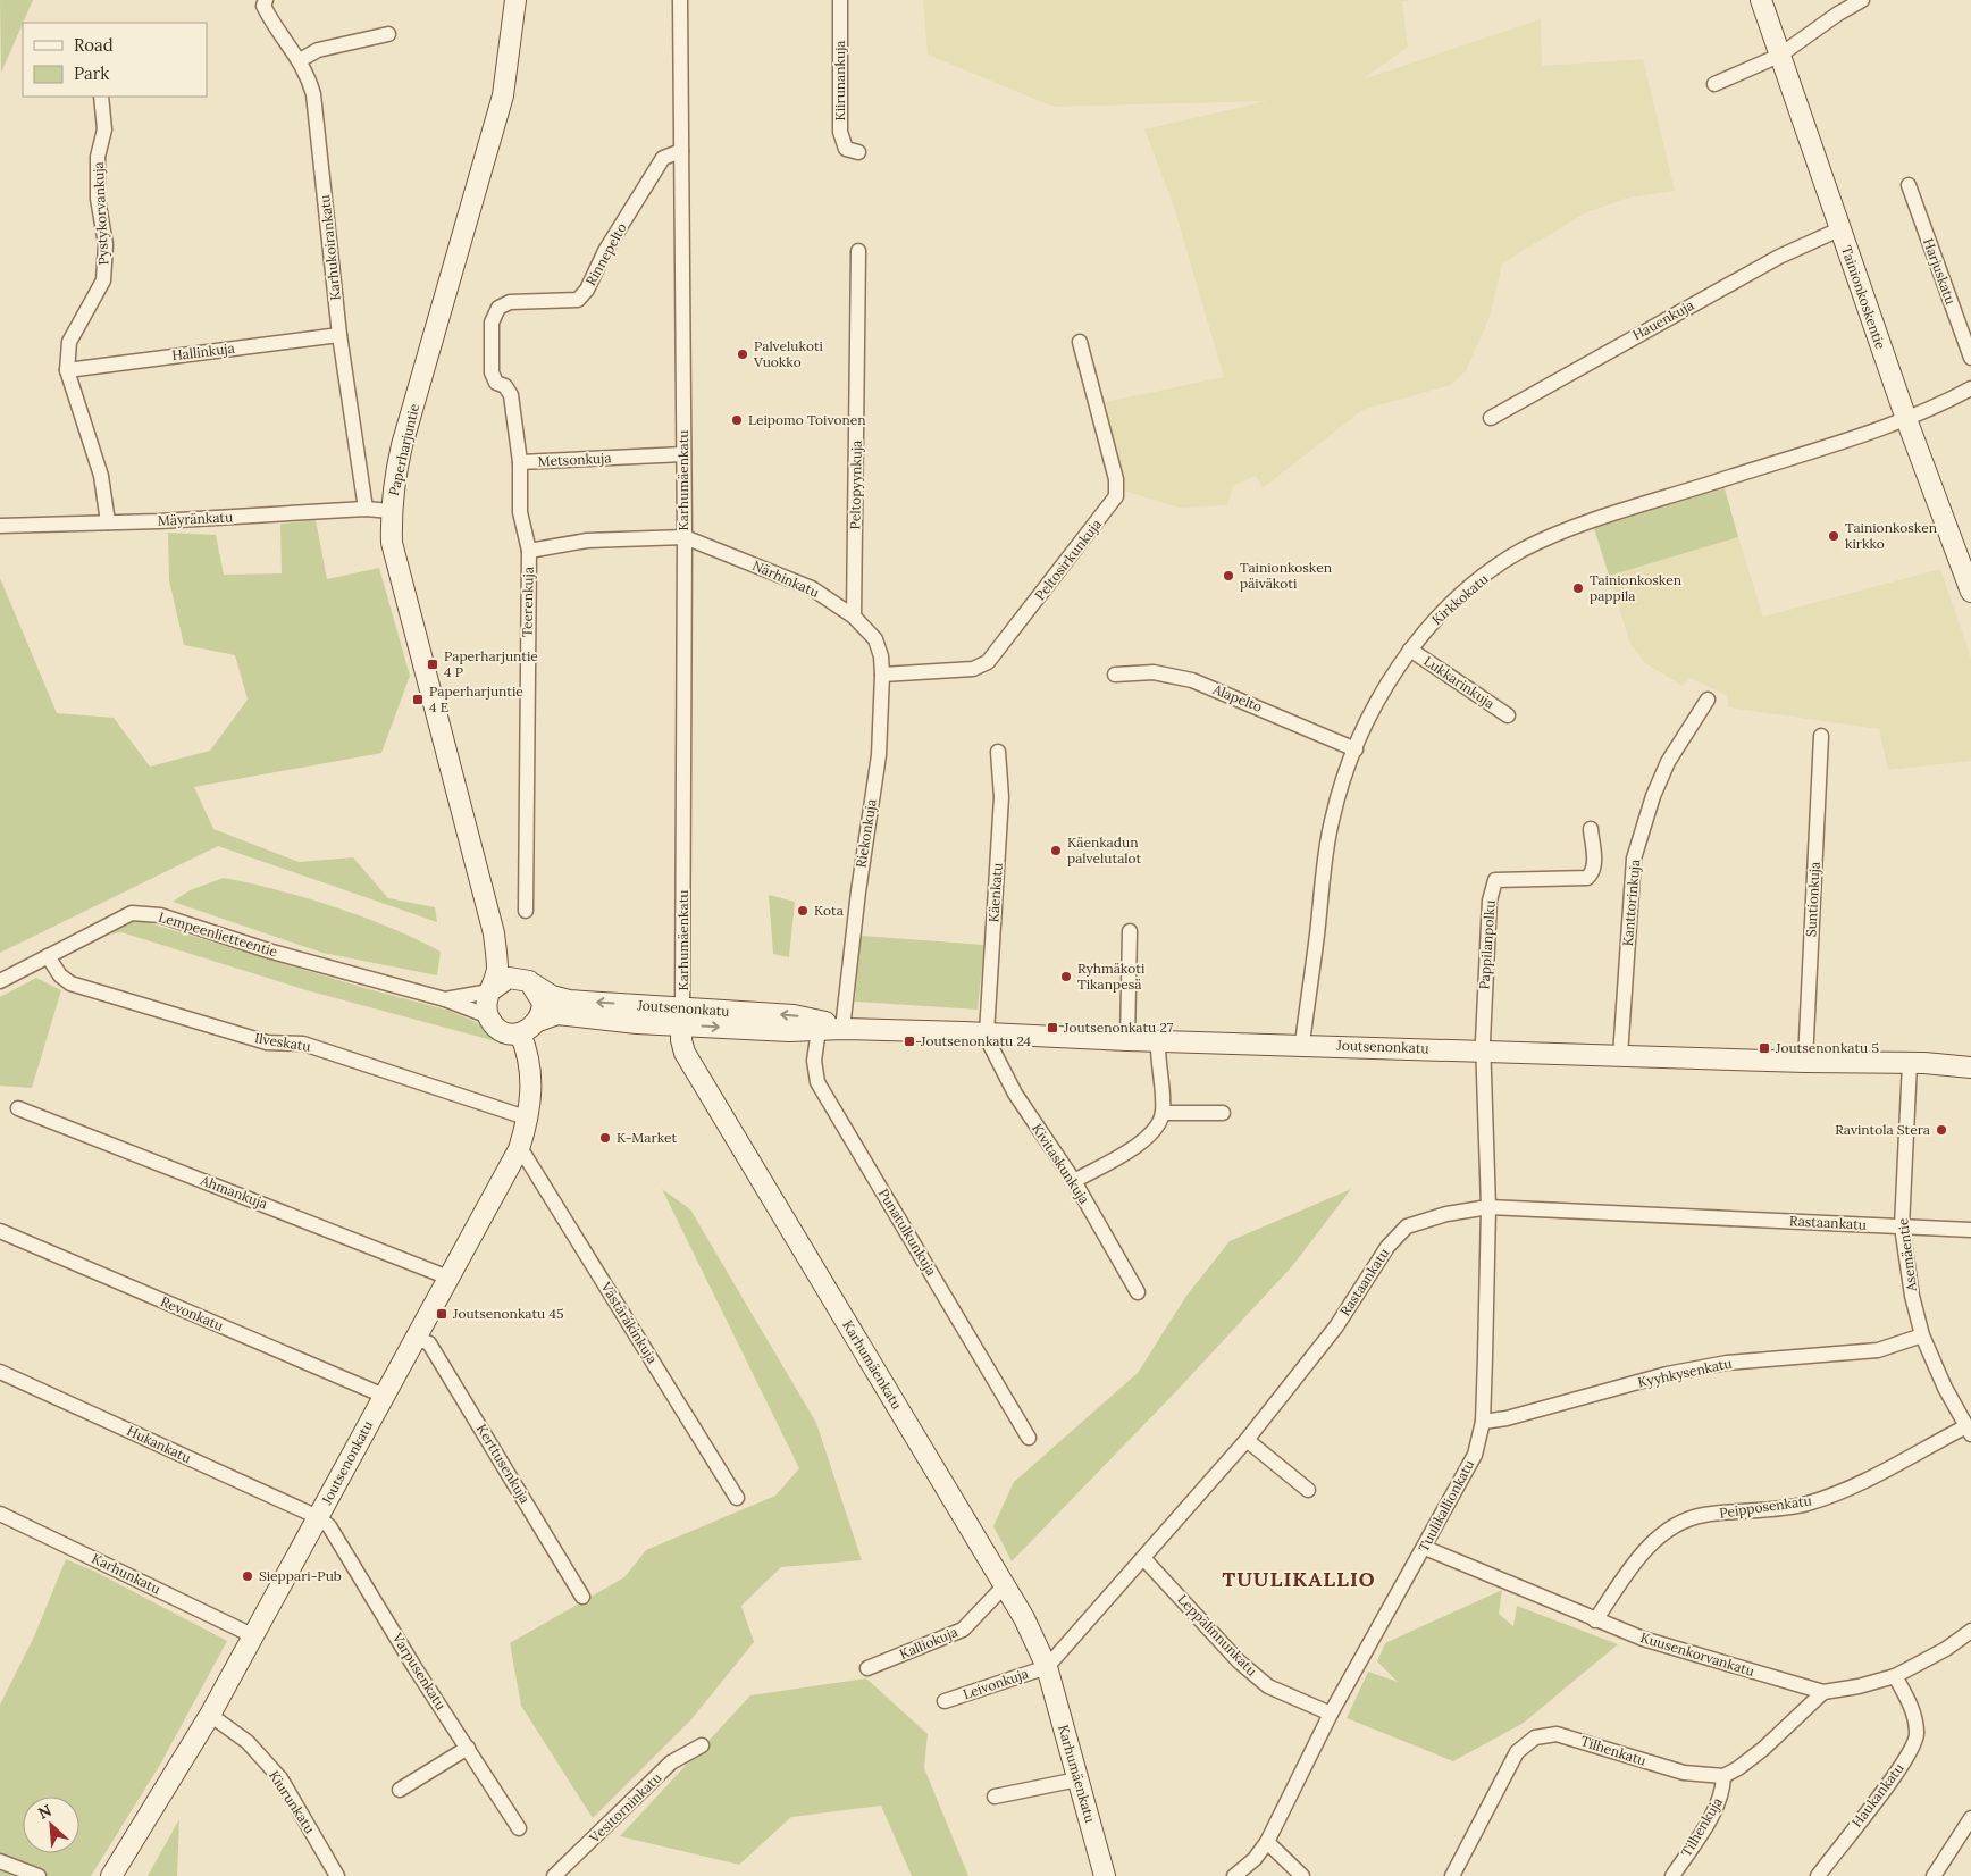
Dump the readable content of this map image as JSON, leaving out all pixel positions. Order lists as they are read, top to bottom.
{
  "streets": {
    "main road": [
      "Tainionkoskentie",
      "Paperharjuntie",
      "Karhumäenkatu",
      "Joutsenonkatu"
    ],
    "street": [
      "Kiirunankuja",
      "Pystykorvankuja",
      "Karhukoirankatu",
      "Rinnepelto",
      "Harjuskatu",
      "Hauenkuja",
      "Hallinkuja",
      "Metsonkuja",
      "Peltopyynkuja",
      "Mäyränkatu",
      "Peltosirkunkuja",
      "Närhinkatu",
      "Kirkkokatu",
      "Teerenkuja",
      "Lukkarinkuja",
      "Alapelto",
      "Riekonkuja",
      "Käenkatu",
      "Suntionkuja",
      "Kanttorinkuja",
      "Lempeenlietteentie",
      "Pappilanpolku",
      "Ilveskatu",
      "Kivitaskunkuja",
      "Ahmankuja",
      "Rastaankatu",
      "Punatulkunkuja",
      "Asemäentie",
      "Revonkatu",
      "Västäräkinkuja",
      "Kyyhkysenkatu",
      "Hukankatu",
      "Kerttusenkuja",
      "Tuulikallionkatu",
      "Peipposenkatu",
      "Karhunkatu",
      "Leppälinnunkatu",
      "Kalliokuja",
      "Kuusenkorvankatu",
      "Varpusenkatu",
      "Leivonkuja",
      "Tilhenkatu",
      "Haukankatu",
      "Kiurunkatu",
      "Vesitorninkatu",
      "Tilhenkuja"
    ]
  },
  "crossings": [
    ["Pystykorvankuja", "Hallinkuja"],
    ["Pystykorvankuja", "Mäyränkatu"],
    ["Karhukoirankatu", "Hallinkuja"],
    ["Karhukoirankatu", "Mäyränkatu"],
    ["Rinnepelto", "Metsonkuja"],
    ["Rinnepelto", "Karhumäenkatu"],
    ["Tainionkoskentie", "Hauenkuja"],
    ["Tainionkoskentie", "Kirkkokatu"],
    ["Paperharjuntie", "Mäyränkatu"],
    ["Paperharjuntie", "Lempeenlietteentie"],
    ["Paperharjuntie", "Joutsenonkatu"],
    ["Metsonkuja", "Karhumäenkatu"],
    ["Metsonkuja", "Teerenkuja"],
    ["Karhumäenkatu", "Närhinkatu"],
    ["Karhumäenkatu", "Teerenkuja"],
    ["Karhumäenkatu", "Joutsenonkatu"],
    ["Karhumäenkatu", "Rastaankatu"],
    ["Karhumäenkatu", "Kalliokuja"],
    ["Karhumäenkatu", "Leivonkuja"],
    ["Peltopyynkuja", "Närhinkatu"],
    ["Peltosirkunkuja", "Riekonkuja"],
    ["Närhinkatu", "Teerenkuja"],
    ["Närhinkatu", "Riekonkuja"],
    ["Kirkkokatu", "Lukkarinkuja"],
    ["Kirkkokatu", "Alapelto"],
    ["Kirkkokatu", "Joutsenonkatu"],
    ["Riekonkuja", "Joutsenonkatu"],
    ["Käenkatu", "Joutsenonkatu"],
    ["Käenkatu", "Kivitaskunkuja"],
    ["Suntionkuja", "Joutsenonkatu"],
    ["Kanttorinkuja", "Joutsenonkatu"],
    ["Lempeenlietteentie", "Joutsenonkatu"],
    ["Lempeenlietteentie", "Ilveskatu"],
    ["Pappilanpolku", "Joutsenonkatu"],
    ["Pappilanpolku", "Tuulikallionkatu"],
    ["Joutsenonkatu", "Ilveskatu"],
    ["Joutsenonkatu", "Kivitaskunkuja"],
    ["Joutsenonkatu", "Ahmankuja"],
    ["Joutsenonkatu", "Punatulkunkuja"],
    ["Joutsenonkatu", "Asemäentie"],
    ["Joutsenonkatu", "Revonkatu"],
    ["Joutsenonkatu", "Västäräkinkuja"],
    ["Joutsenonkatu", "Hukankatu"],
    ["Joutsenonkatu", "Kerttusenkuja"],
    ["Joutsenonkatu", "Tuulikallionkatu"],
    ["Joutsenonkatu", "Karhunkatu"],
    ["Joutsenonkatu", "Varpusenkatu"],
    ["Joutsenonkatu", "Kiurunkatu"],
    ["Rastaankatu", "Asemäentie"],
    ["Rastaankatu", "Tuulikallionkatu"],
    ["Rastaankatu", "Leppälinnunkatu"],
    ["Rastaankatu", "Leivonkuja"],
    ["Asemäentie", "Kyyhkysenkatu"],
    ["Asemäentie", "Peipposenkatu"],
    ["Kyyhkysenkatu", "Tuulikallionkatu"],
    ["Hukankatu", "Varpusenkatu"],
    ["Tuulikallionkatu", "Leppälinnunkatu"],
    ["Tuulikallionkatu", "Kuusenkorvankatu"],
    ["Peipposenkatu", "Kuusenkorvankatu"],
    ["Kuusenkorvankatu", "Haukankatu"],
    ["Tilhenkatu", "Tilhenkuja"]
  ],
  "districts": ["TUULIKALLIO"],
  "places": {
    "other": [
      "Palvelukoti Vuokko",
      "Leipomo Toivonen",
      "Tainionkosken kirkko",
      "Tainionkosken päiväkoti",
      "Tainionkosken pappila",
      "Käenkadun palvelutalot",
      "Kota",
      "Ryhmäkoti Tikanpesä",
      "Ravintola Stera",
      "K-Market",
      "Sieppari-Pub"
    ],
    "transit": [
      "Paperharjuntie 4 P",
      "Paperharjuntie 4 E",
      "Joutsenonkatu 27",
      "Joutsenonkatu 24",
      "Joutsenonkatu 5",
      "Joutsenonkatu 45"
    ]
  },
  "legend": ["Road", "Park"],
  "north": "top left"
}
